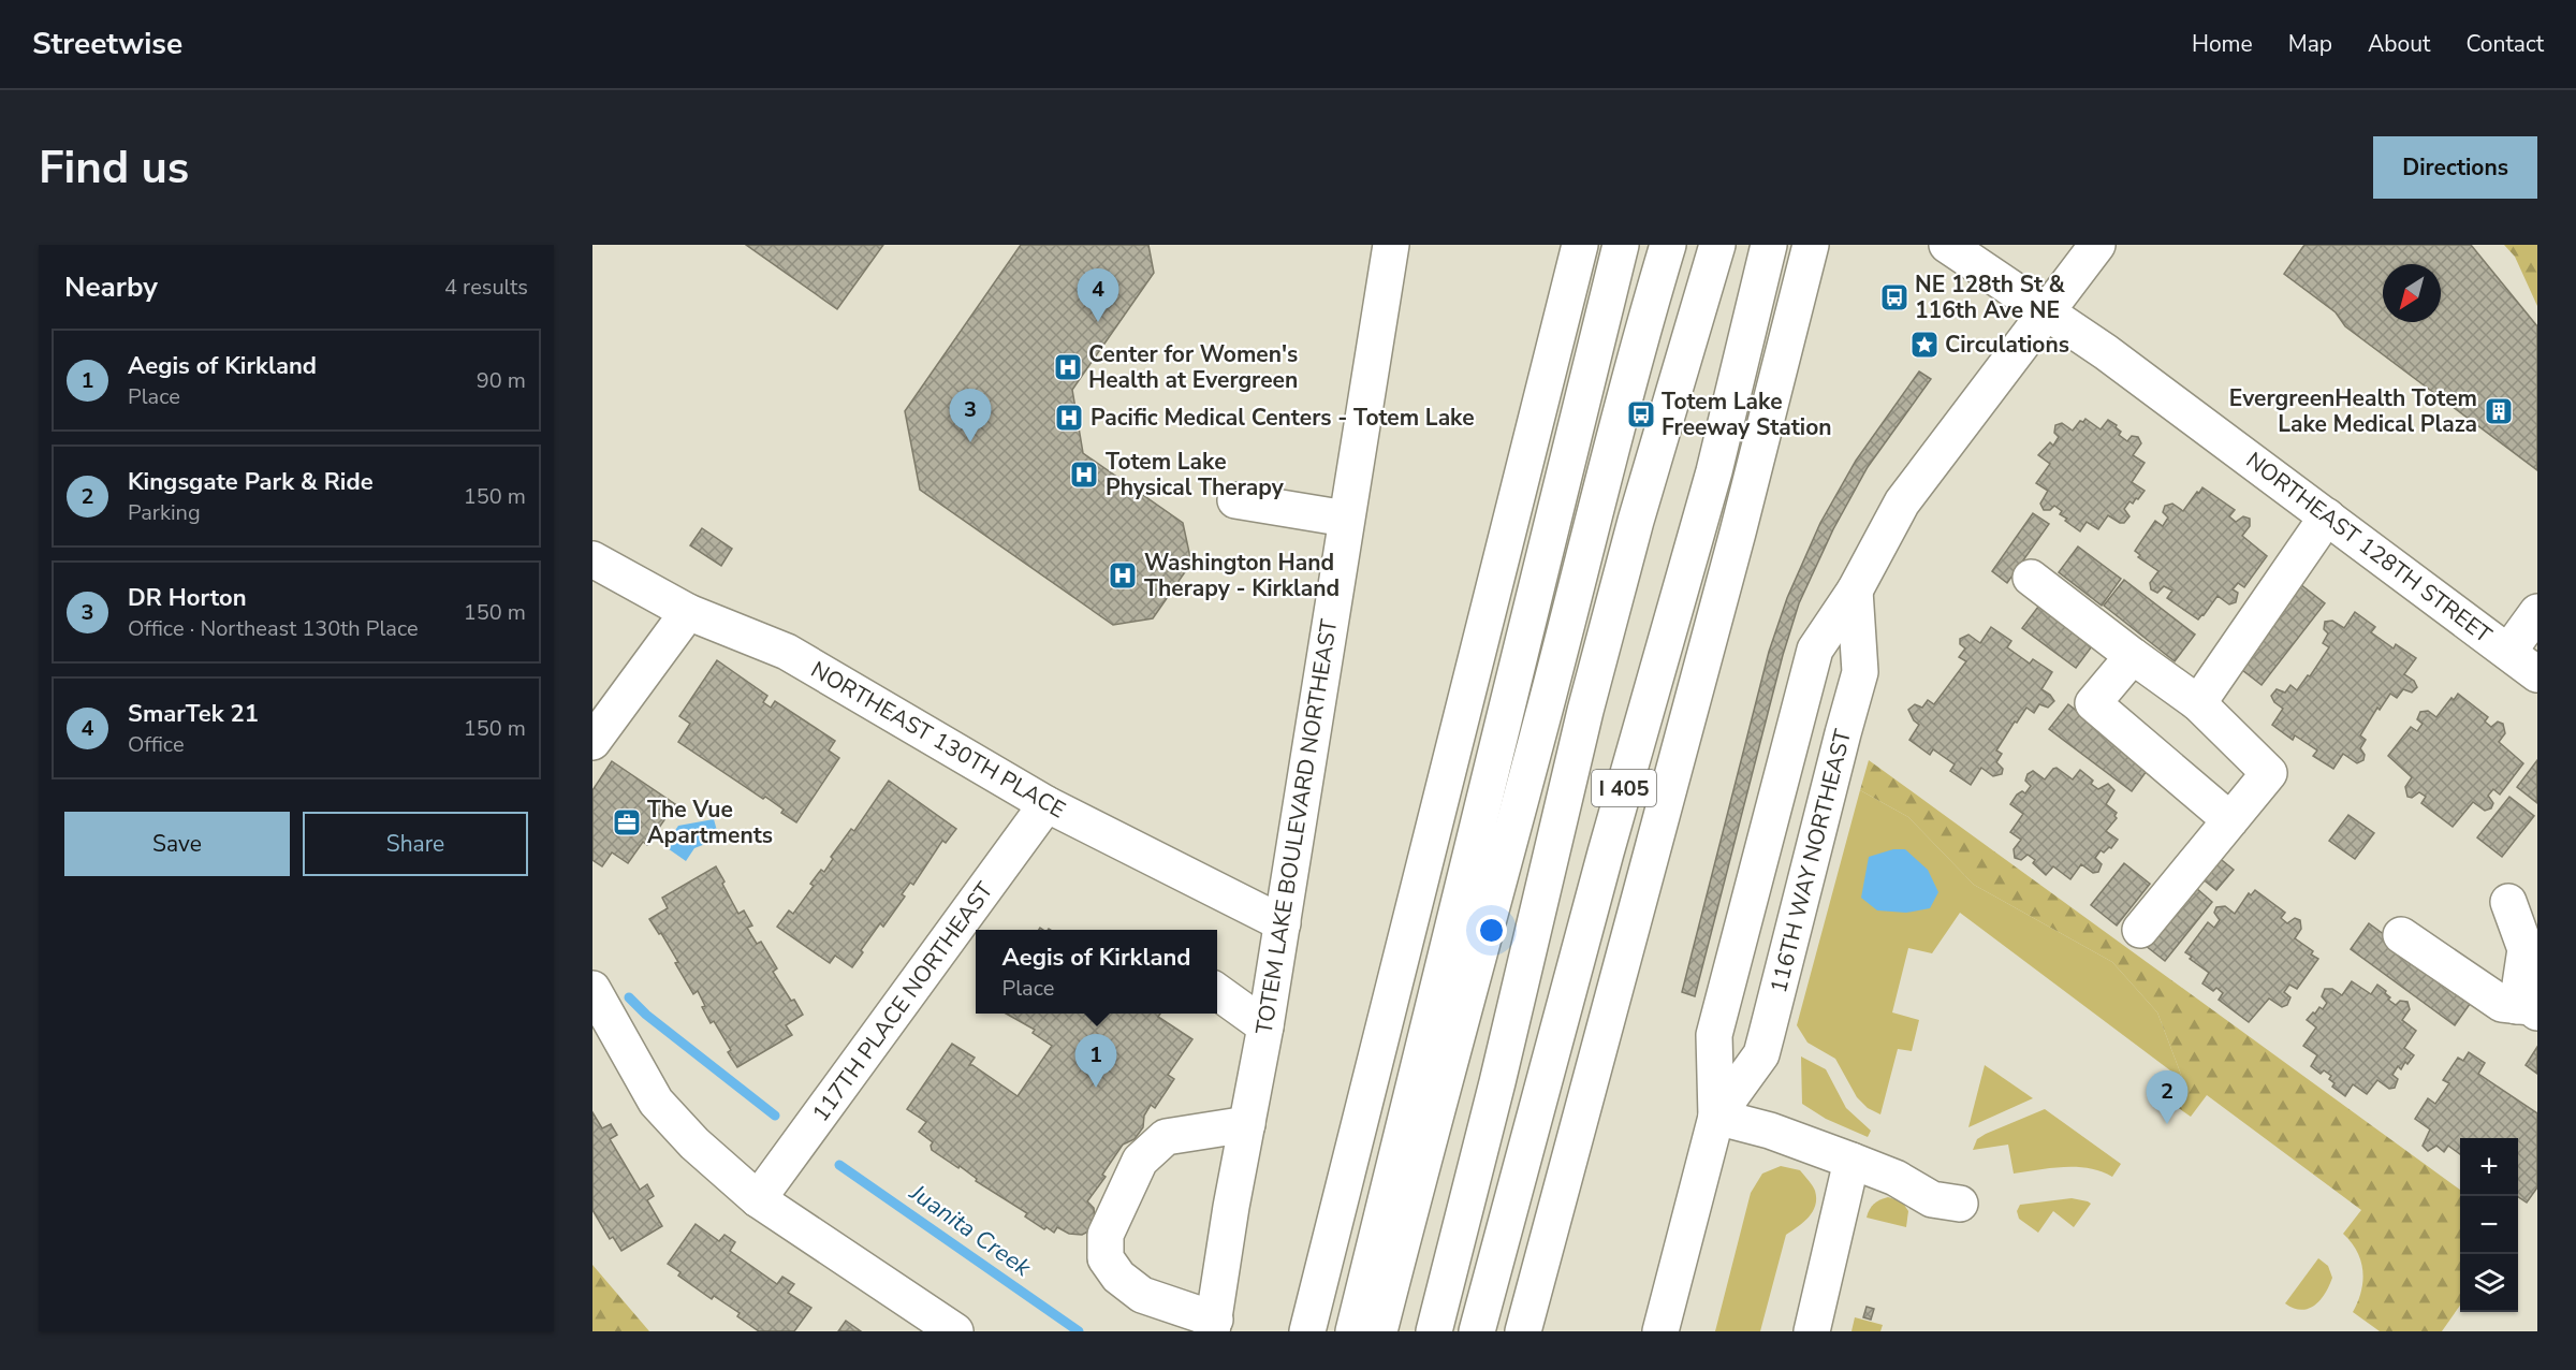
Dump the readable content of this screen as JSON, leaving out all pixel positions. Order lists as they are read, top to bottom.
{
  "streets": {
    "main road": [
      "NORTHEAST 128TH STREET",
      "NORTHEAST 130TH PLACE",
      "I 405",
      "TOTEM LAKE BOULEVARD NORTHEAST",
      "116TH WAY NORTHEAST",
      "117TH PLACE NORTHEAST"
    ]
  },
  "crossings": [
    ["NORTHEAST 128TH STREET", "116TH WAY NORTHEAST"],
    ["NORTHEAST 130TH PLACE", "TOTEM LAKE BOULEVARD NORTHEAST"],
    ["NORTHEAST 130TH PLACE", "117TH PLACE NORTHEAST"]
  ],
  "water": ["Juanita Creek"],
  "places": {
    "bus stop": ["NE 128th St & 116th Ave NE", "Totem Lake Freeway Station"],
    "place": ["Circulations"],
    "hospital": [
      "Center for Women's Health at Evergreen",
      "Pacific Medical Centers - Totem Lake",
      "Totem Lake Physical Therapy",
      "Washington Hand Therapy - Kirkland"
    ],
    "building": ["EvergreenHealth Totem Lake Medical Plaza"],
    "office": ["The Vue Apartments"]
  },
  "north": "bottom left",
  "page": {
    "header": "Streetwise",
    "nav": [
      "Home",
      "Map",
      "About",
      "Contact"
    ],
    "buttons": [
      "Directions",
      ["Save", "Share"]
    ],
    "title": "Find us",
    "heading": ["Nearby", "4 results"],
    "pins": [
      "4",
      "3",
      "1",
      "2"
    ],
    "list": [
      {
        "mark": "1",
        "name": "Aegis of Kirkland",
        "note": "Place",
        "value": "90 m"
      },
      {
        "mark": "2",
        "name": "Kingsgate Park & Ride",
        "note": "Parking",
        "value": "150 m"
      },
      {
        "mark": "3",
        "name": "DR Horton",
        "note": "Office · Northeast 130th Place",
        "value": "150 m"
      },
      {
        "mark": "4",
        "name": "SmarTek 21",
        "note": "Office",
        "value": "150 m"
      }
    ],
    "popup": ["Aegis of Kirkland", "Place"],
    "map_buttons": ["+", "−"]
  }
}
